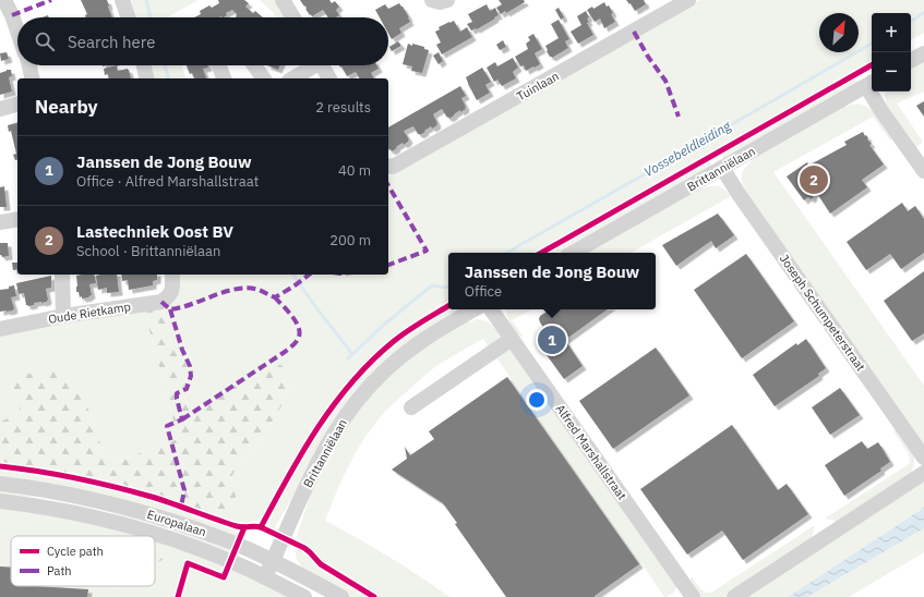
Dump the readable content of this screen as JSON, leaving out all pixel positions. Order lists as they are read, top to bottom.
{
  "streets": {
    "street": [
      "Tuinlaan",
      "Brittanniëlaan",
      "Oude Rietkamp",
      "Joseph Schumpeterstraat",
      "Alfred Marshallstraat",
      "Europalaan"
    ]
  },
  "crossings": [
    ["Brittanniëlaan", "Joseph Schumpeterstraat"],
    ["Brittanniëlaan", "Europalaan"]
  ],
  "water": ["Vossebeldleiding"],
  "legend": ["Cycle path", "Path"],
  "north": "top right",
  "page": {
    "map_buttons": ["+", "−"],
    "search": "Search here",
    "heading": ["Nearby", "2 results"],
    "list": [
      {
        "mark": "1",
        "name": "Janssen de Jong Bouw",
        "note": "Office · Alfred Marshallstraat",
        "value": "40 m"
      },
      {
        "mark": "2",
        "name": "Lastechniek Oost BV",
        "note": "School · Brittanniëlaan",
        "value": "200 m"
      }
    ],
    "pins": ["2", "1"],
    "popup": ["Janssen de Jong Bouw", "Office"]
  }
}
